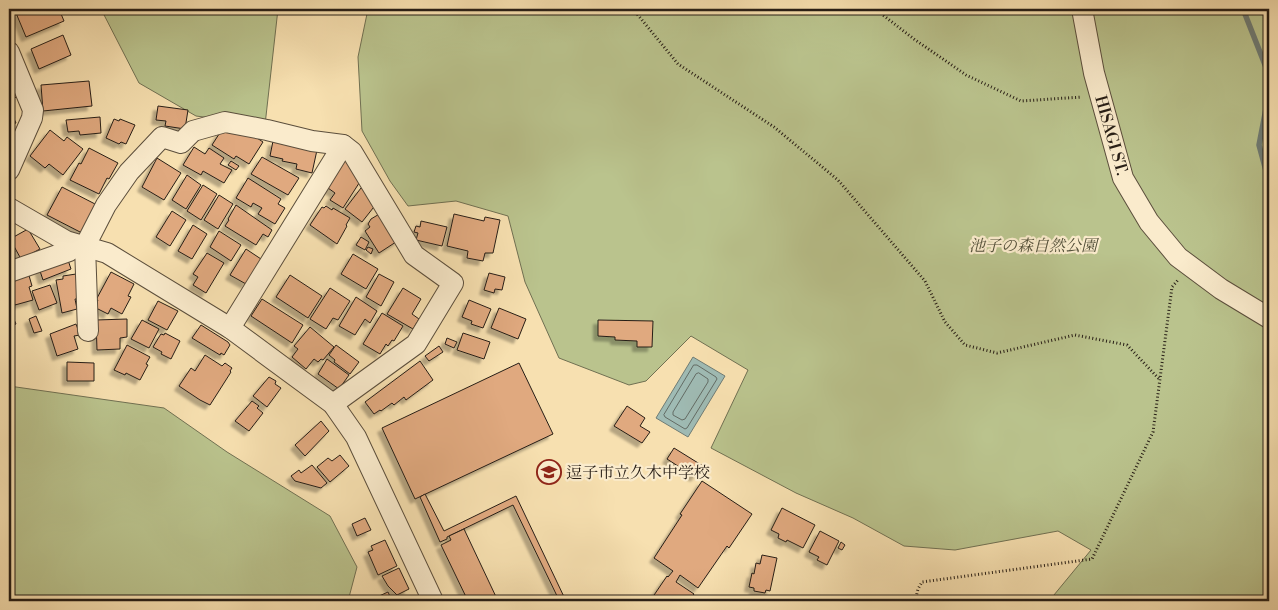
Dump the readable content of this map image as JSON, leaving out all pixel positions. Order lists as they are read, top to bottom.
{
  "streets": {
    "street": ["HISAGI ST."]
  },
  "parks": ["池子の森自然公園"],
  "places": {
    "school or university": ["逗子市立久木中学校"]
  }
}
